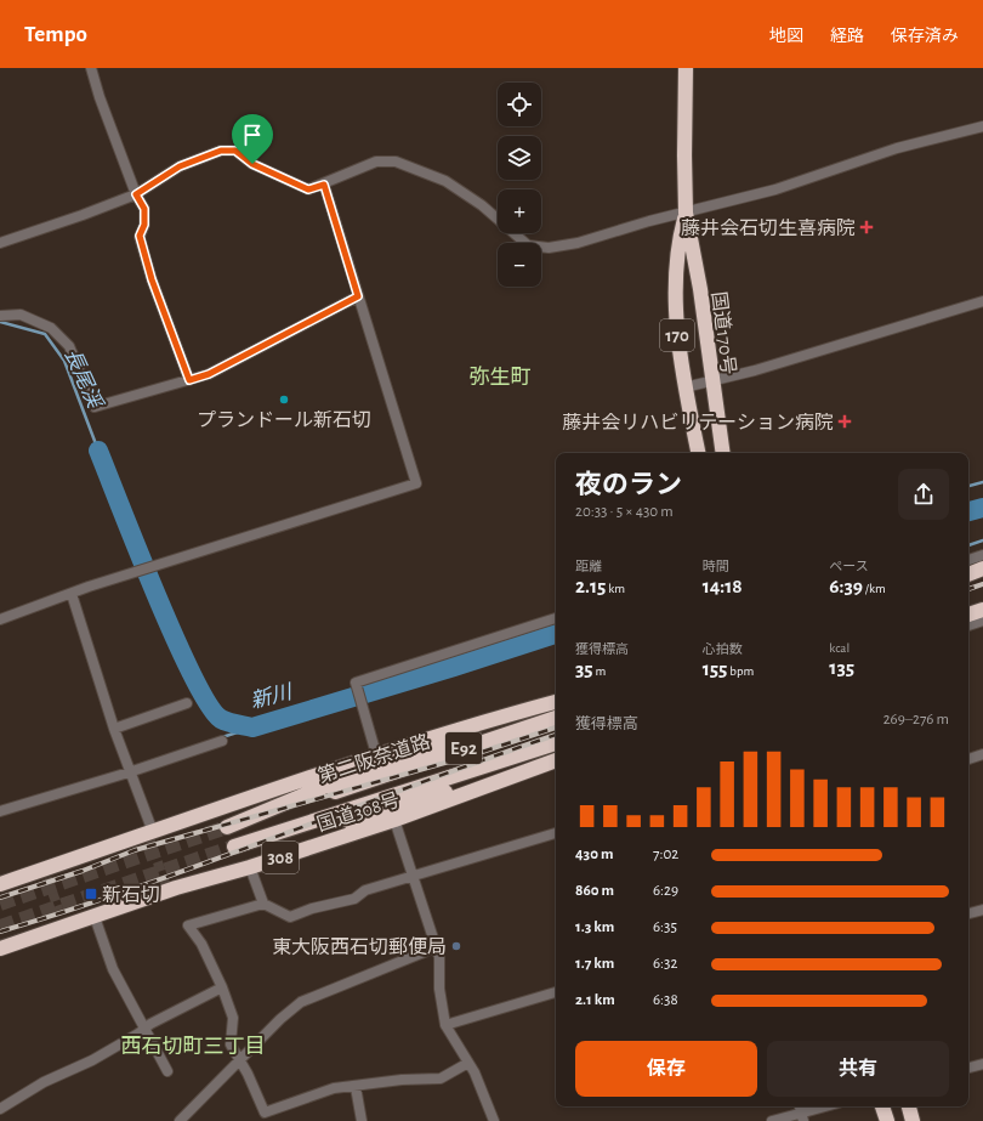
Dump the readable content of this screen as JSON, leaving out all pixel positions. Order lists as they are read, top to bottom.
{
  "streets": {
    "highway": [
      "国道170号",
      "170",
      "E92",
      "第二阪奈道路",
      "国道308号",
      "308"
    ]
  },
  "districts": ["弥生町", "西石切町三丁目"],
  "water": ["長尾渓", "新川"],
  "places": {
    "health": ["藤井会石切生喜病院", "藤井会リハビリテーション病院"],
    "other": ["プランドール新石切", "東大阪西石切郵便局"],
    "transit": ["新石切"]
  },
  "page": {
    "header": "Tempo",
    "nav": ["地図", "経路", "保存済み"],
    "map_buttons": ["+", "−"],
    "heading": ["夜のラン", "20:33 · 5 × 430 m"],
    "stats": [
      ["距離", "2.15 km"],
      ["時間", "14:18"],
      ["ペース", "6:39 /km"],
      ["獲得標高", "35 m"],
      ["心拍数", "155 bpm"],
      ["kcal", "135"]
    ],
    "chart": ["獲得標高", "269–276 m"],
    "list": [
      {
        "name": "430 m",
        "note": "7:02"
      },
      {
        "name": "860 m",
        "note": "6:29"
      },
      {
        "name": "1.3 km",
        "note": "6:35"
      },
      {
        "name": "1.7 km",
        "note": "6:32"
      },
      {
        "name": "2.1 km",
        "note": "6:38"
      }
    ],
    "buttons": ["保存", "共有"]
  }
}
